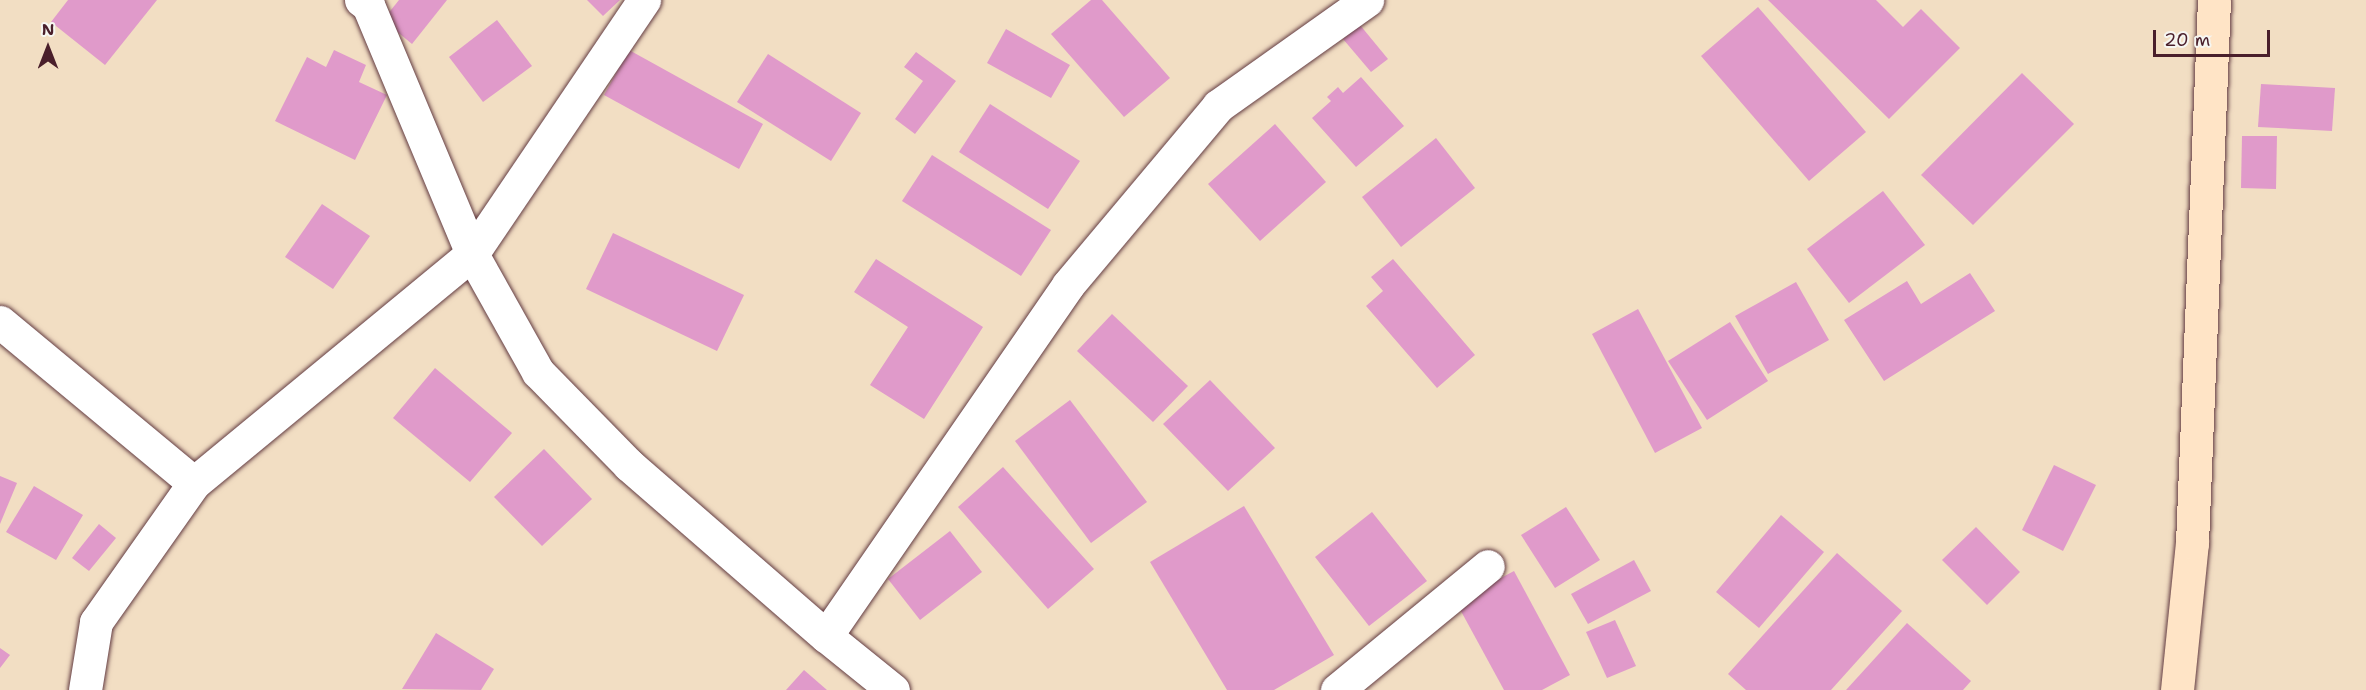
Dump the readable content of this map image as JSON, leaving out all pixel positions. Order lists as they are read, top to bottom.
{
  "scale_bar": "20 m",
  "north": "top"
}
